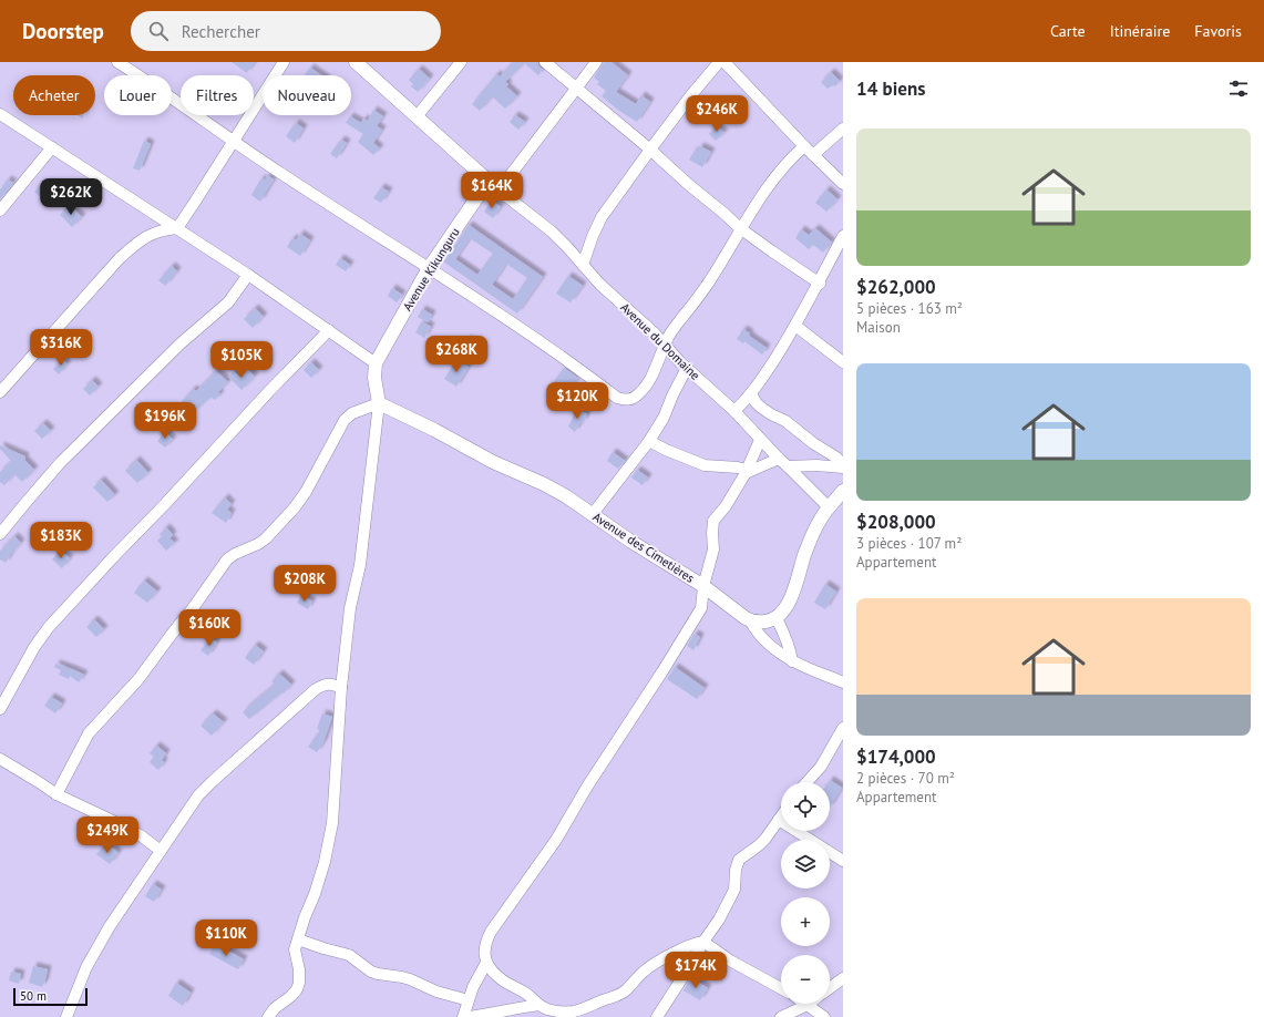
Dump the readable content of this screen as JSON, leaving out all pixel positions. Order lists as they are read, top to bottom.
{
  "streets": {
    "street": ["Avenue Kikunguru", "Avenue du Domaine", "Avenue des Cimetières"]
  },
  "crossings": [
    ["Avenue Kikunguru", "Avenue du Domaine"],
    ["Avenue Kikunguru", "Avenue des Cimetières"]
  ],
  "scale_bar": "50 m",
  "page": {
    "header": "Doorstep",
    "search": "Rechercher",
    "nav": ["Carte", "Itinéraire", "Favoris"],
    "heading": "14 biens",
    "chip": [
      "Acheter",
      "Louer",
      "Filtres",
      "Nouveau"
    ],
    "price": [
      "$246K",
      "$164K",
      "$262K",
      "$316K",
      "$268K",
      "$105K",
      "$120K",
      "$196K",
      "$183K",
      "$208K",
      "$160K",
      "$249K",
      "$110K",
      "$174K"
    ],
    "list": [
      {
        "name": "$262,000",
        "note": "5 pièces · 163 m² · Maison"
      },
      {
        "name": "$208,000",
        "note": "3 pièces · 107 m² · Appartement"
      },
      {
        "name": "$174,000",
        "note": "2 pièces · 70 m² · Appartement"
      }
    ],
    "map_buttons": ["+", "−"],
    "scale": "50 m"
  }
}
